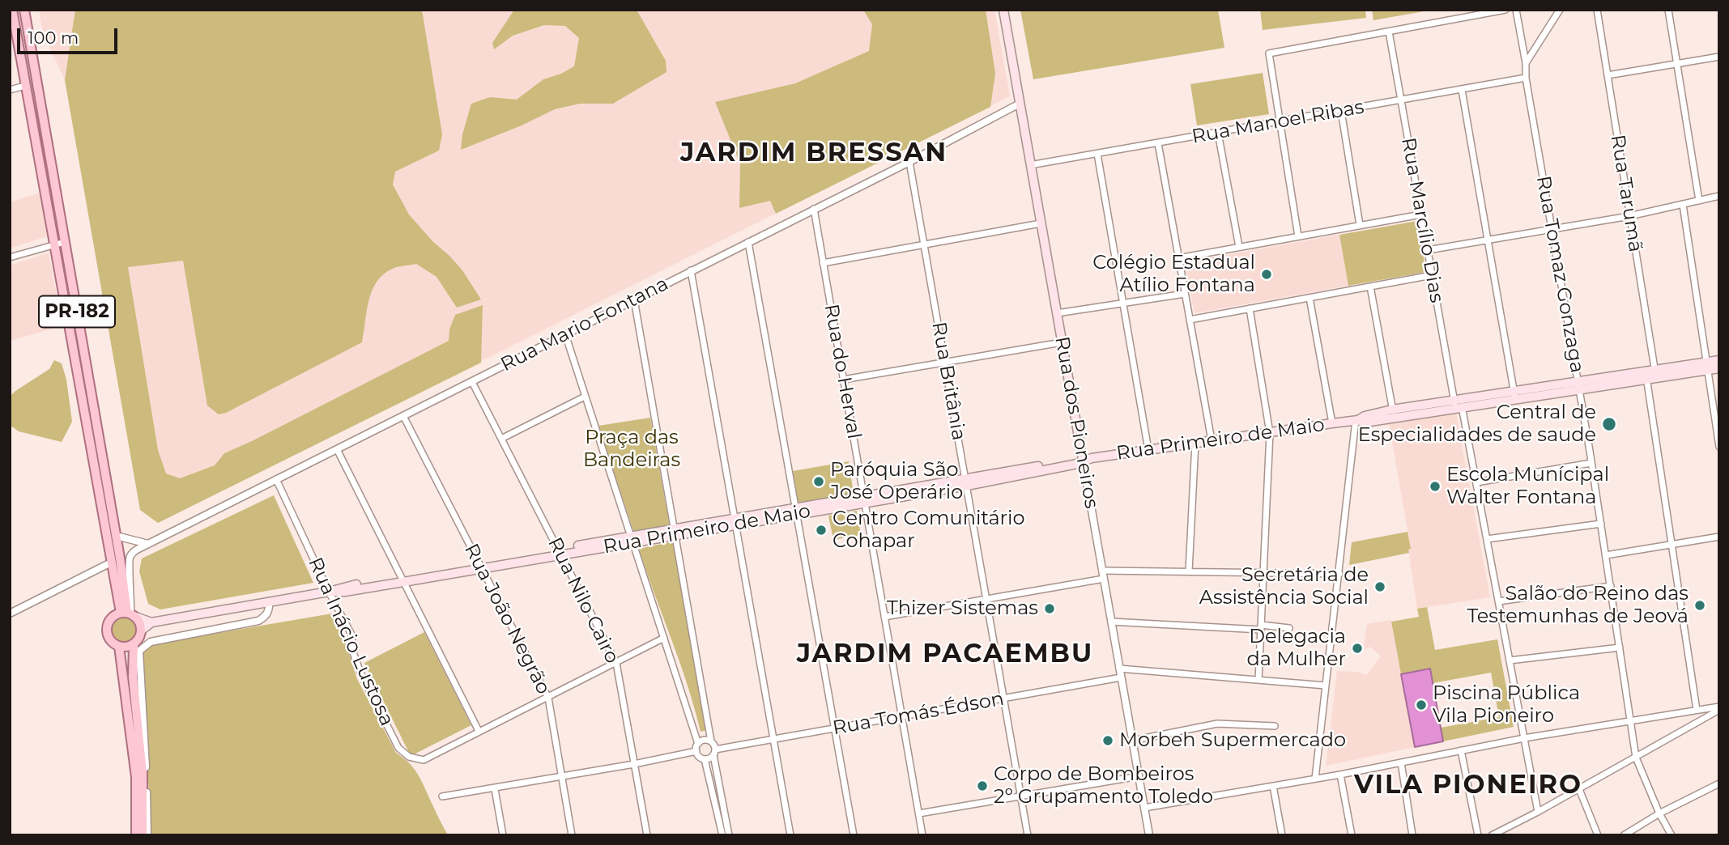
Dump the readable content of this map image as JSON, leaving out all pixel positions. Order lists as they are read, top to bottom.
{
  "streets": {
    "main road": ["PR-182", "Rua dos Pioneiros", "Rua Primeiro de Maio"],
    "street": [
      "Rua Manoel Ribas",
      "Rua Tarumã",
      "Rua Marcílio Dias",
      "Rua Tomaz Gonzaga",
      "Rua Mario Fontana",
      "Rua do Herval",
      "Rua Britânia",
      "Rua Nilo Cairo",
      "Rua João Negrão",
      "Rua Inácio Lustosa",
      "Rua Tomás Édson"
    ]
  },
  "crossings": [
    ["Rua Manoel Ribas", "Rua Marcílio Dias"],
    ["Rua Manoel Ribas", "Rua Tomaz Gonzaga"],
    ["Rua Manoel Ribas", "Rua dos Pioneiros"],
    ["Rua Tarumã", "Rua Primeiro de Maio"],
    ["Rua Marcílio Dias", "Rua Primeiro de Maio"],
    ["Rua Tomaz Gonzaga", "Rua Primeiro de Maio"],
    ["PR-182", "Rua Mario Fontana"],
    ["PR-182", "Rua Primeiro de Maio"],
    ["Rua Mario Fontana", "Rua do Herval"],
    ["Rua Mario Fontana", "Rua Britânia"],
    ["Rua Mario Fontana", "Rua dos Pioneiros"],
    ["Rua Mario Fontana", "Rua Primeiro de Maio"],
    ["Rua Mario Fontana", "Rua Nilo Cairo"],
    ["Rua Mario Fontana", "Rua João Negrão"],
    ["Rua Mario Fontana", "Rua Inácio Lustosa"],
    ["Rua do Herval", "Rua Primeiro de Maio"],
    ["Rua do Herval", "Rua Tomás Édson"],
    ["Rua Britânia", "Rua Primeiro de Maio"],
    ["Rua Britânia", "Rua Tomás Édson"],
    ["Rua dos Pioneiros", "Rua Primeiro de Maio"],
    ["Rua dos Pioneiros", "Rua Tomás Édson"],
    ["Rua Primeiro de Maio", "Rua Nilo Cairo"],
    ["Rua Primeiro de Maio", "Rua João Negrão"],
    ["Rua Primeiro de Maio", "Rua Inácio Lustosa"]
  ],
  "districts": ["JARDIM BRESSAN", "JARDIM PACAEMBU", "VILA PIONEIRO"],
  "parks": ["Praça das Bandeiras"],
  "places": [
    "Colégio Estadual Atílio Fontana",
    "Central de Especialidades de saude",
    "Paróquia São José Operário",
    "Escola Munícipal Walter Fontana",
    "Centro Comunitário Cohapar",
    "Secretária de Assistência Social",
    "Salão do Reino das Testemunhas de Jeová",
    "Thizer Sistemas",
    "Delegacia da Mulher",
    "Piscina Pública Vila Pioneiro",
    "Morbeh Supermercado",
    "Corpo de Bombeiros 2º Grupamento Toledo"
  ],
  "scale_bar": "100 m"
}
